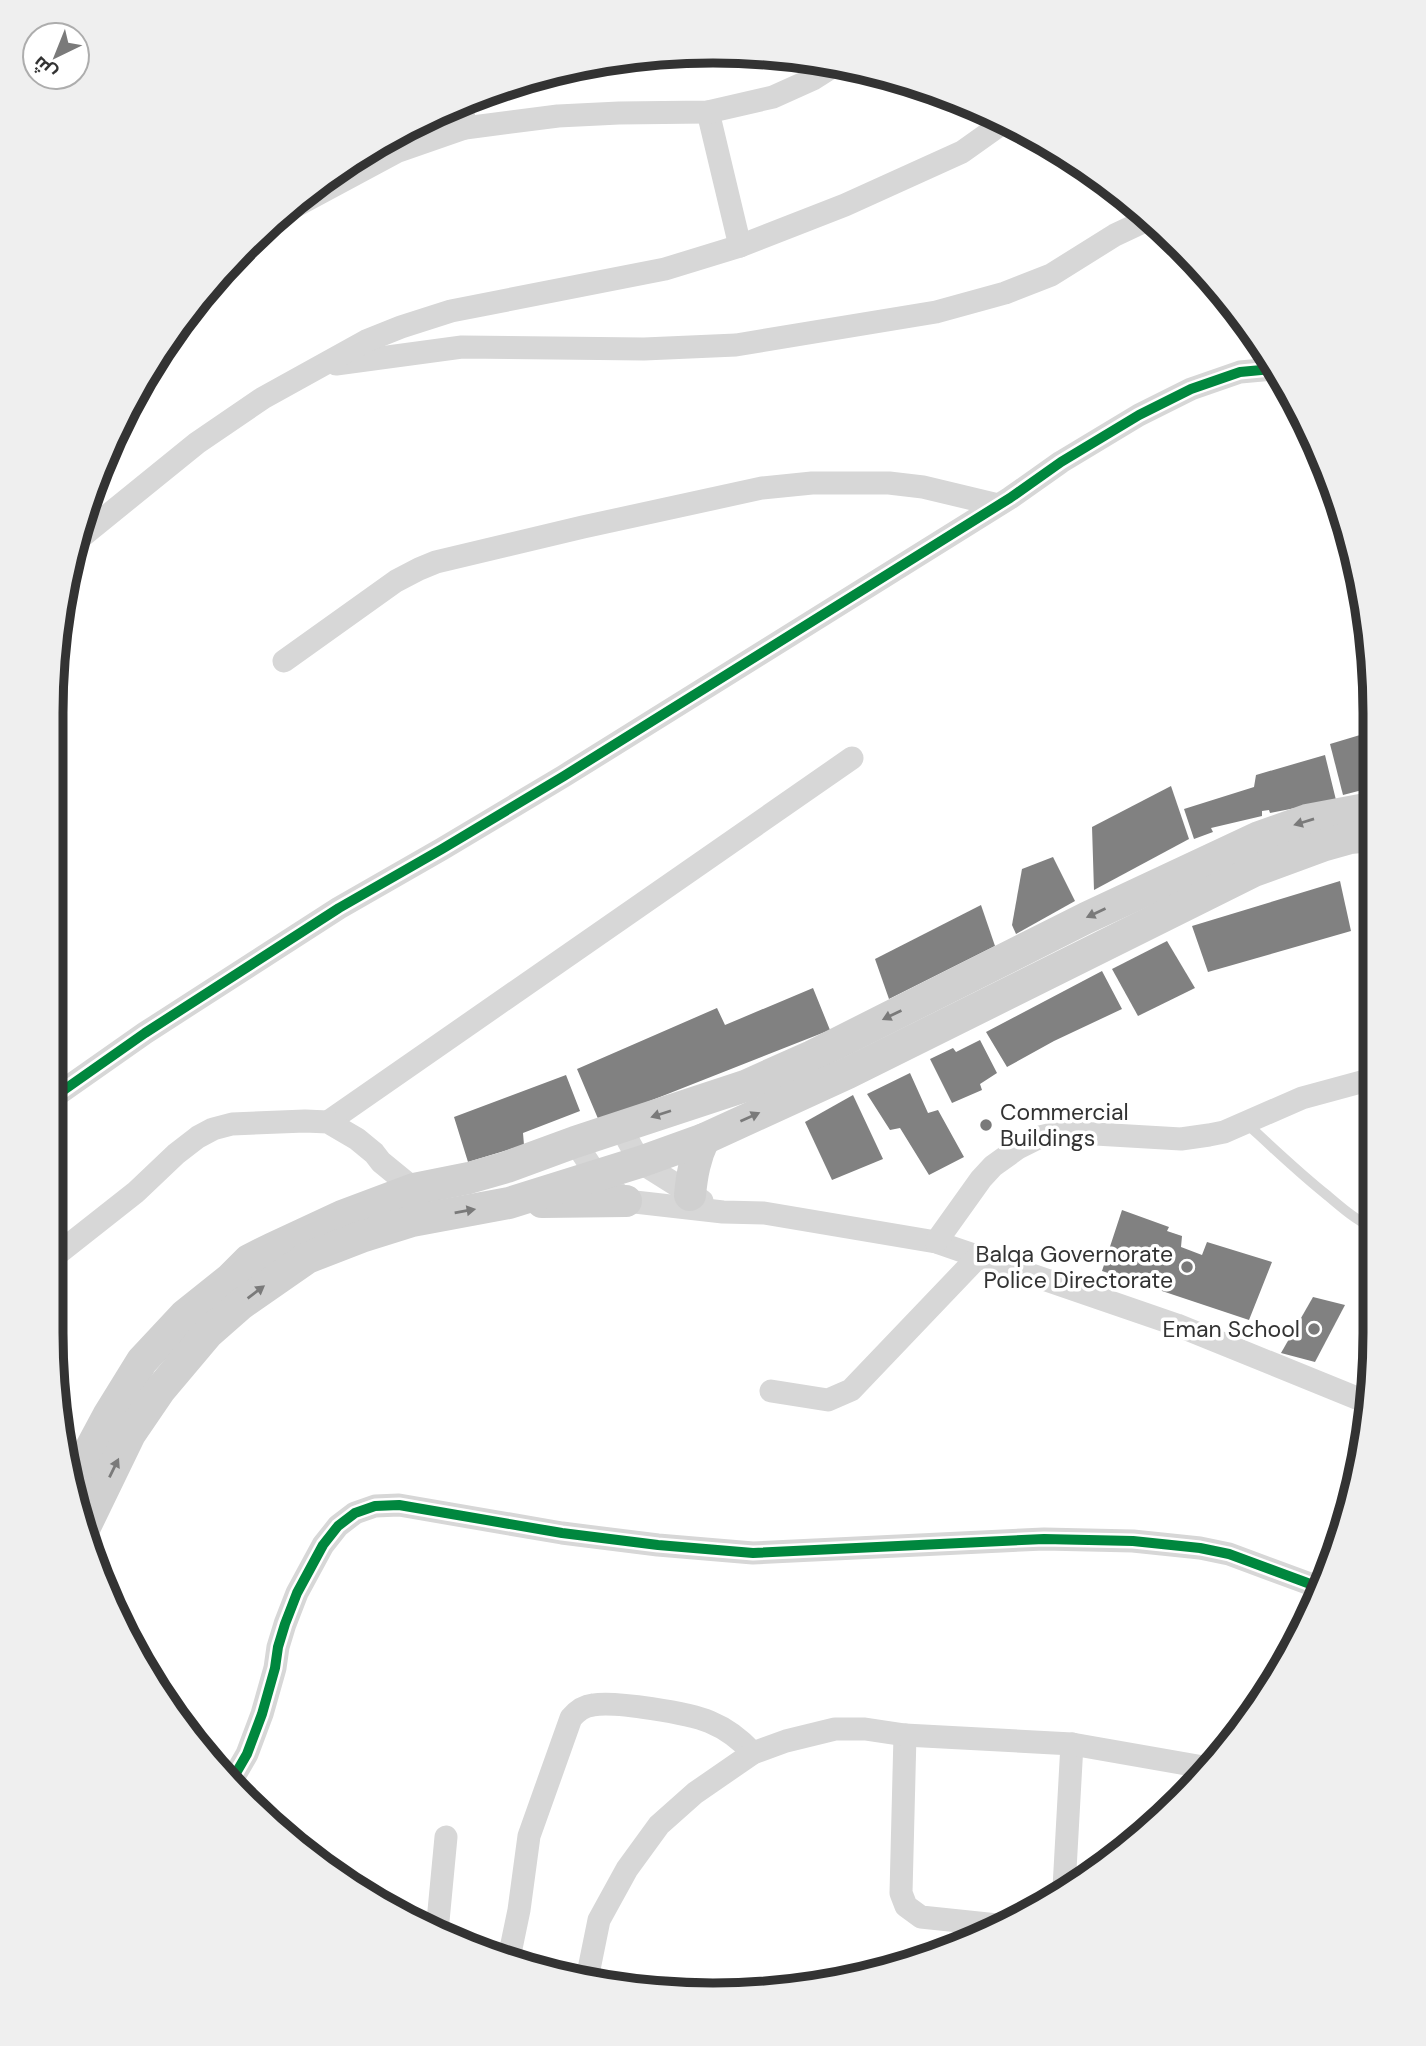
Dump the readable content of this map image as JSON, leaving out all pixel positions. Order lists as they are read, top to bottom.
{
  "places": ["Commercial Buildings", "Balqa Governorate Police Directorate", "Eman School"],
  "north": "bottom left"
}
